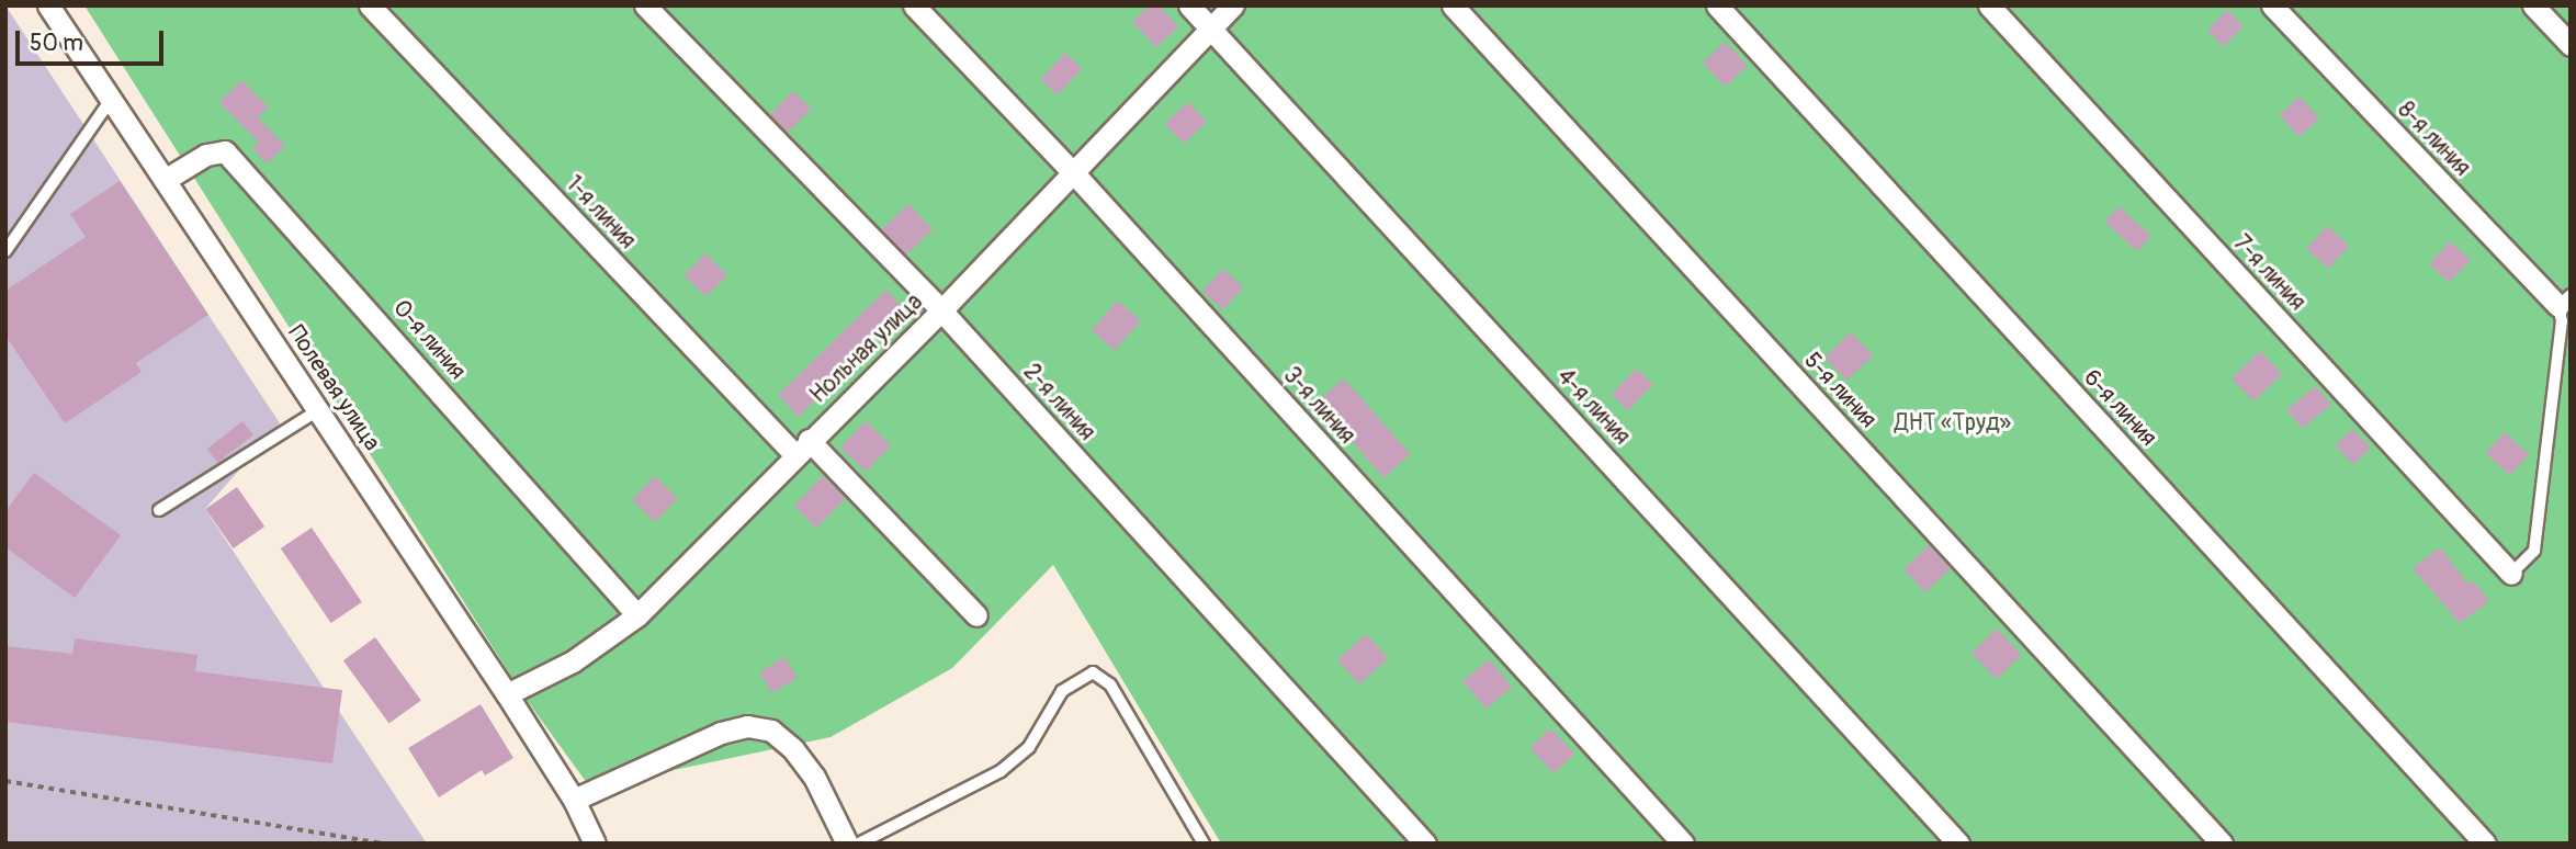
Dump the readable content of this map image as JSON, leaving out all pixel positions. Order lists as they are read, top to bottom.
{
  "streets": {
    "street": [
      "8-я линия",
      "1-я линия",
      "7-я линия",
      "0-я линия",
      "Нольная улица",
      "Полевая улица",
      "5-я линия",
      "2-я линия",
      "3-я линия",
      "4-я линия",
      "6-я линия"
    ]
  },
  "crossings": [
    ["1-я линия", "Нольная улица"],
    ["0-я линия", "Нольная улица"],
    ["0-я линия", "Полевая улица"],
    ["Нольная улица", "Полевая улица"],
    ["Нольная улица", "2-я линия"],
    ["Нольная улица", "3-я линия"],
    ["Нольная улица", "4-я линия"]
  ],
  "parks": ["ДНТ «Труд»"],
  "scale_bar": "50 m"
}
